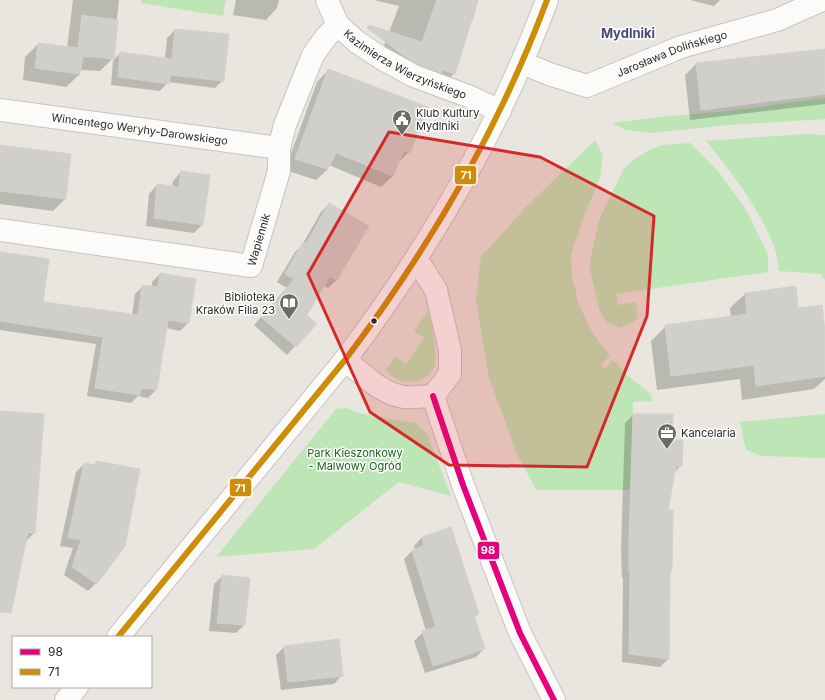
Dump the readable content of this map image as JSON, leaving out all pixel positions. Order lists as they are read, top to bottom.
{
  "streets": {
    "street": [
      "Jarosława Dolińskiego",
      "Kazimierza Wierzyńskiego",
      "Wincentego Weryhy-Darowskiego",
      "Wapiennik"
    ]
  },
  "crossings": [
    ["Kazimierza Wierzyńskiego", "Wapiennik"],
    ["Wincentego Weryhy-Darowskiego", "Wapiennik"]
  ],
  "districts": ["Mydlniki"],
  "parks": ["Park Kieszonkowy - Malwowy Ogród"],
  "places": {
    "public building": ["Klub Kultury Mydlniki"],
    "library": ["Biblioteka Kraków Filia 23"],
    "office": ["Kancelaria"]
  },
  "lines": ["transit line 71", "transit line 98"],
  "legend": ["98", "71"]
}
